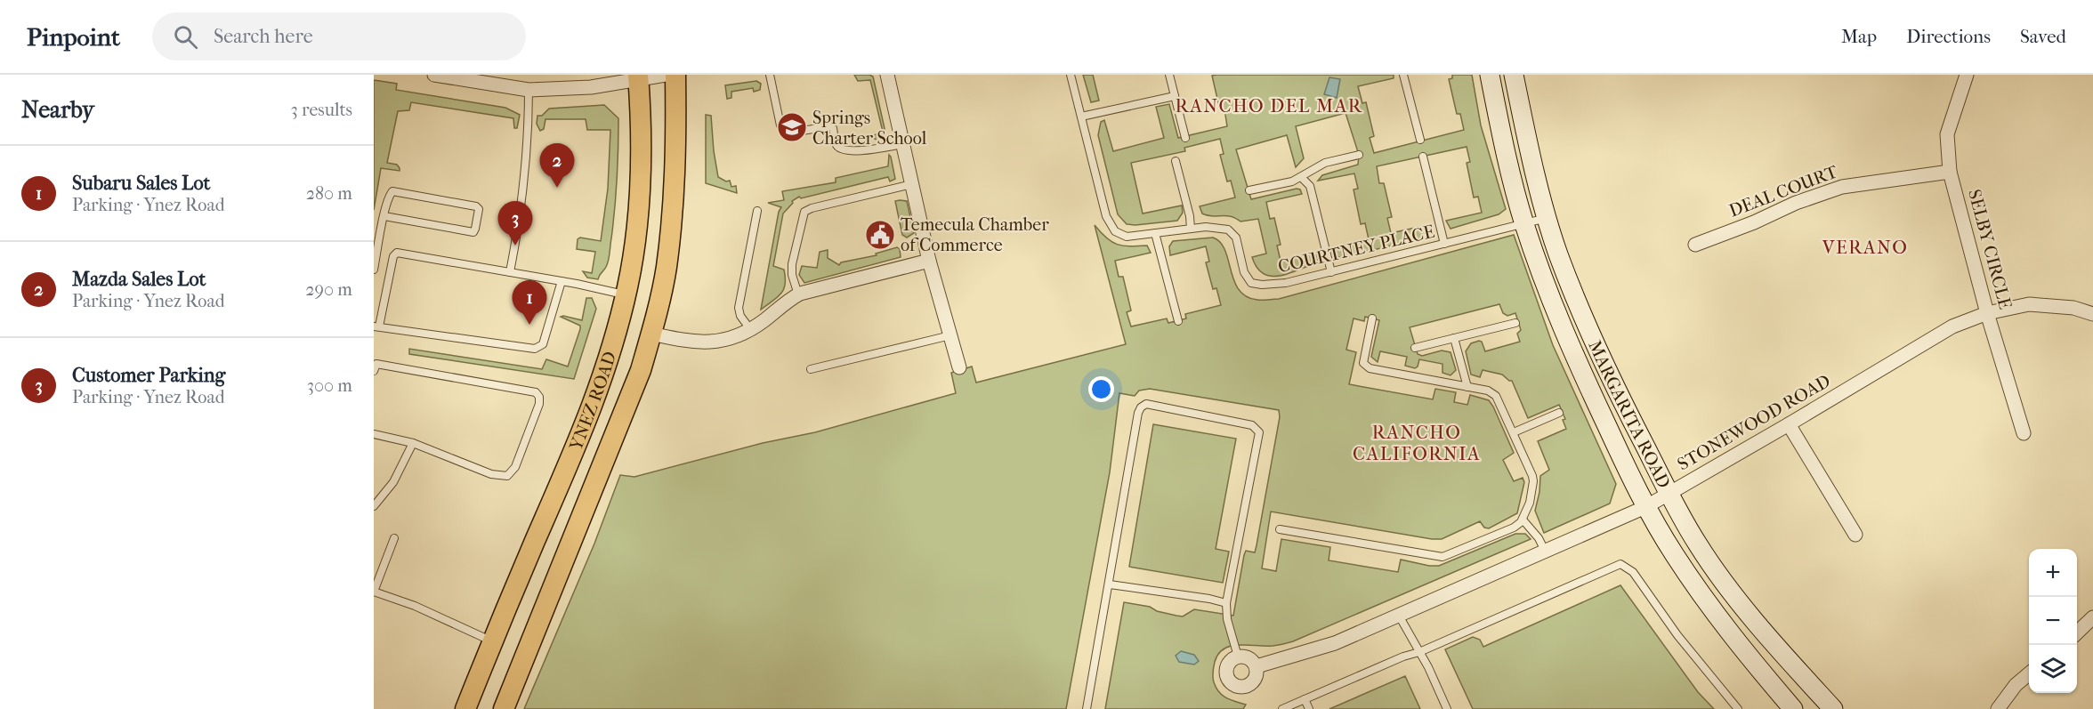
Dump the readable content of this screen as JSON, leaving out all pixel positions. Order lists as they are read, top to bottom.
{
  "streets": {
    "main road": ["YNEZ ROAD", "MARGARITA ROAD"],
    "street": ["DEAL COURT", "SELBY CIRCLE", "STONEWOOD ROAD"],
    "lane": ["COURTNEY PLACE"]
  },
  "crossings": [
    ["DEAL COURT", "SELBY CIRCLE"],
    ["COURTNEY PLACE", "MARGARITA ROAD"],
    ["SELBY CIRCLE", "STONEWOOD ROAD"],
    ["MARGARITA ROAD", "STONEWOOD ROAD"]
  ],
  "districts": ["RANCHO DEL MAR", "VERANO", "RANCHO CALIFORNIA"],
  "places": {
    "school or university": ["Springs Charter School"],
    "public building": ["Temecula Chamber of Commerce"]
  },
  "page": {
    "header": "Pinpoint",
    "search": "Search here",
    "nav": ["Map", "Directions", "Saved"],
    "heading": ["Nearby", "3 results"],
    "pins": ["2", "3", "1"],
    "list": [
      {
        "mark": "1",
        "name": "Subaru Sales Lot",
        "note": "Parking · Ynez Road",
        "value": "280 m"
      },
      {
        "mark": "2",
        "name": "Mazda Sales Lot",
        "note": "Parking · Ynez Road",
        "value": "290 m"
      },
      {
        "mark": "3",
        "name": "Customer Parking",
        "note": "Parking · Ynez Road",
        "value": "300 m"
      }
    ],
    "map_buttons": ["+", "−"]
  }
}
